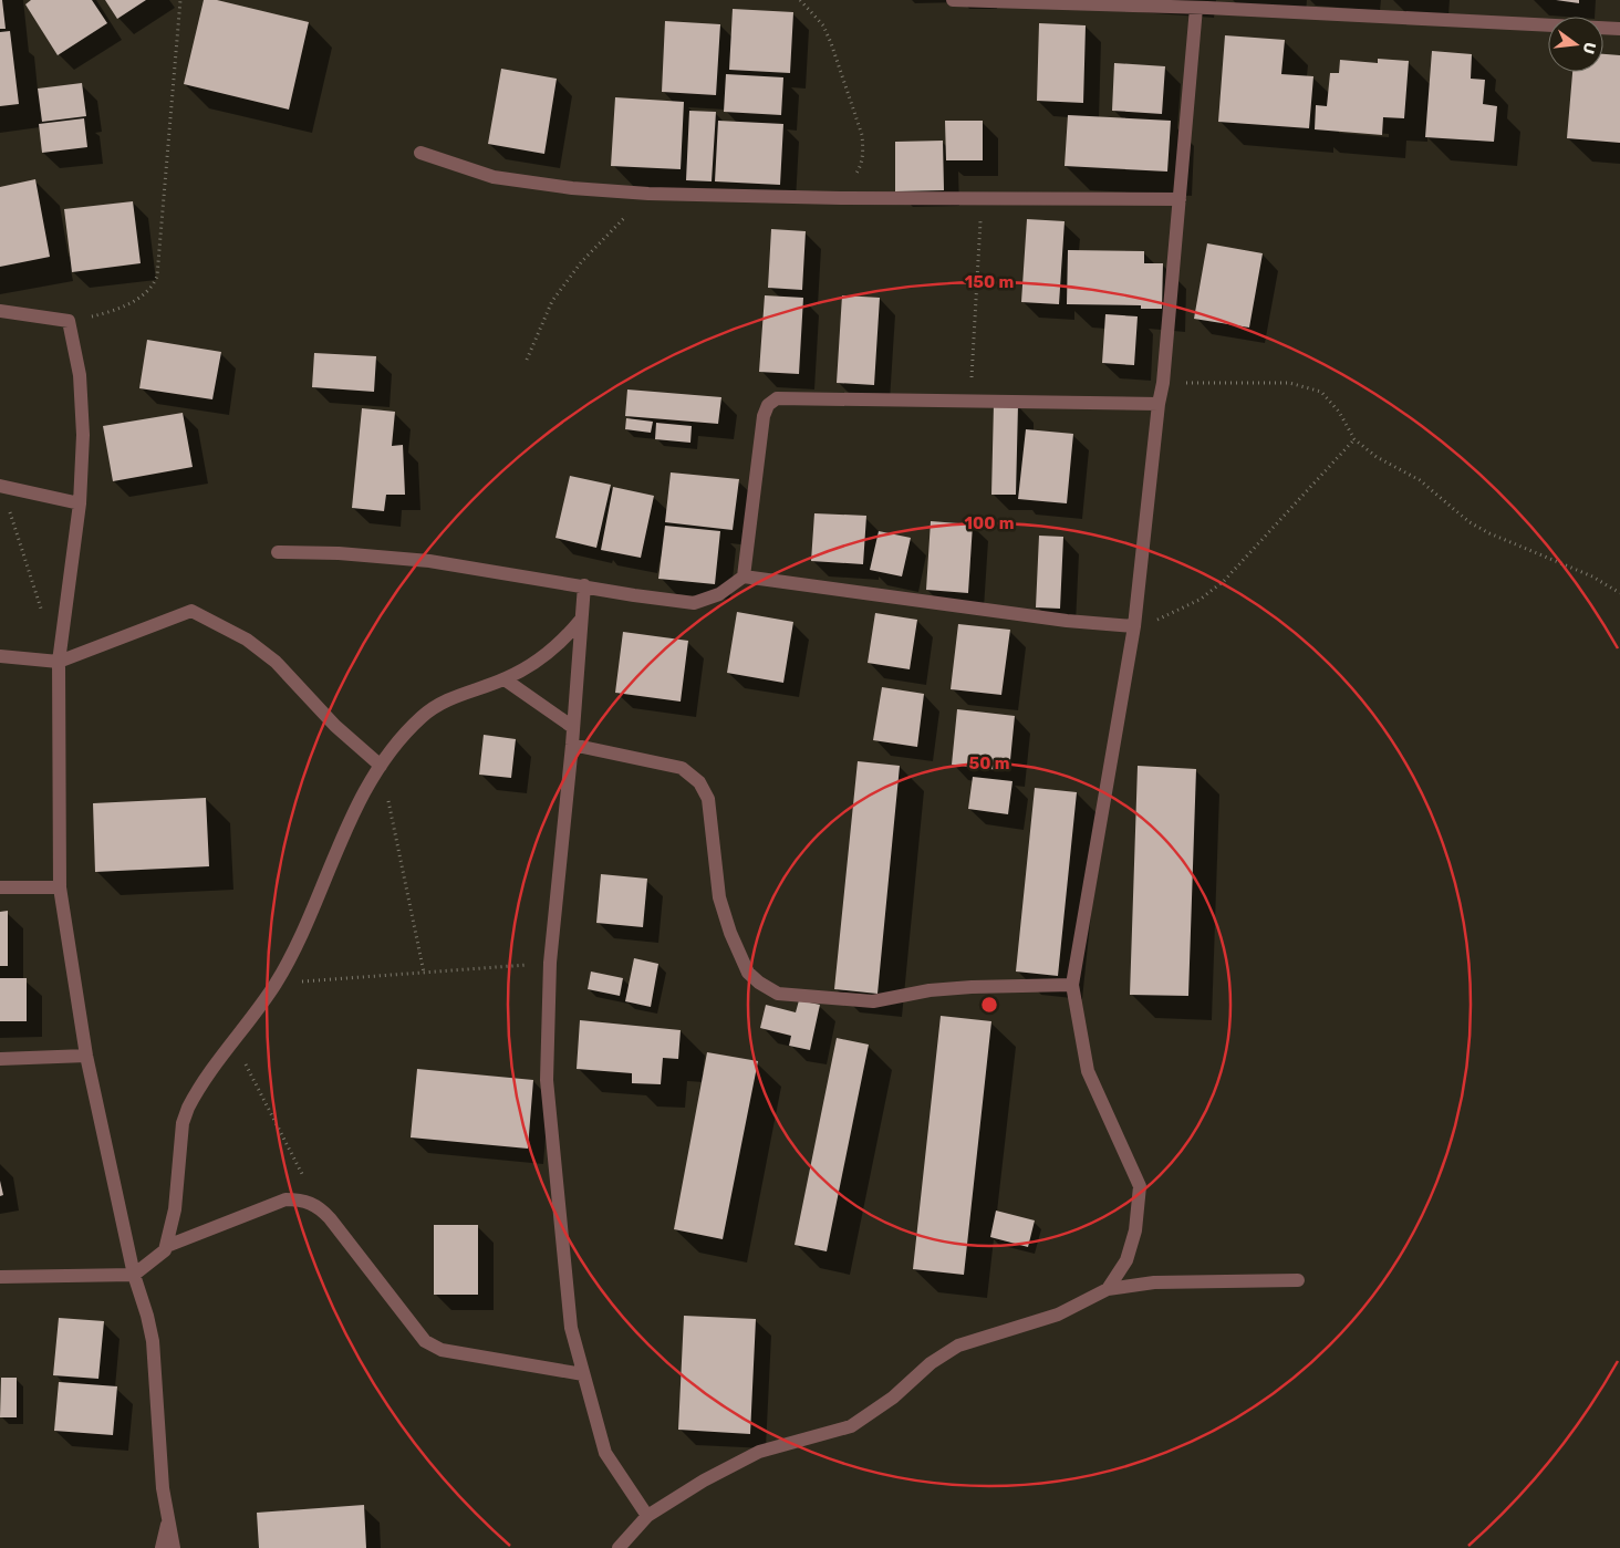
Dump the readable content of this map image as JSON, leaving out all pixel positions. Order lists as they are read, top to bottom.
{
  "north": "right",
  "rings": ["150 m", "100 m", "50 m"]
}
